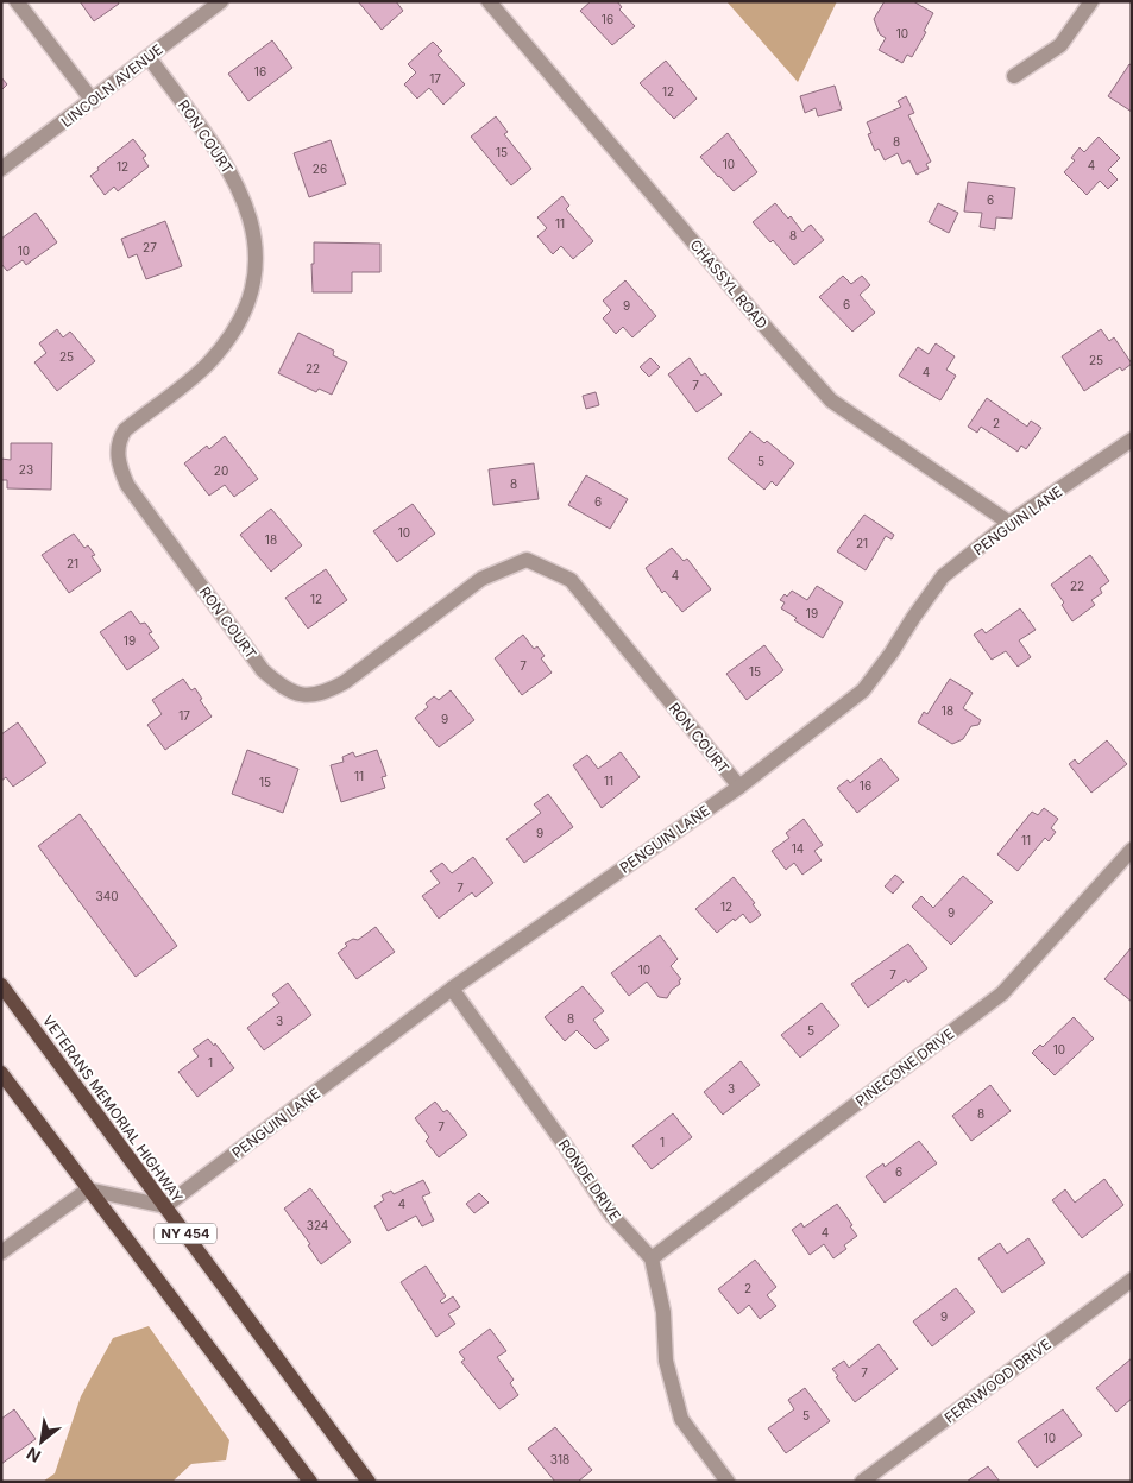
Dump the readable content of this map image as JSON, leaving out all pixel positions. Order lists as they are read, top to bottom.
{
  "streets": {
    "main road": ["VETERANS MEMORIAL HIGHWAY", "NY 454"],
    "street": [
      "LINCOLN AVENUE",
      "RON COURT",
      "CHASSYL ROAD",
      "PENGUIN LANE",
      "PINECONE DRIVE",
      "RONDE DRIVE",
      "FERNWOOD DRIVE"
    ]
  },
  "crossings": [
    ["LINCOLN AVENUE", "RON COURT"],
    ["RON COURT", "PENGUIN LANE"],
    ["CHASSYL ROAD", "PENGUIN LANE"],
    ["PENGUIN LANE", "VETERANS MEMORIAL HIGHWAY"],
    ["PENGUIN LANE", "RONDE DRIVE"],
    ["PINECONE DRIVE", "RONDE DRIVE"]
  ],
  "house_numbers": [
    "16",
    "10",
    "16",
    "17",
    "12",
    "8",
    "15",
    "10",
    "4",
    "12",
    "26",
    "6",
    "11",
    "8",
    "27",
    "10",
    "6",
    "9",
    "25",
    "25",
    "22",
    "4",
    "7",
    "2",
    "5",
    "23",
    "20",
    "8",
    "6",
    "10",
    "18",
    "21",
    "21",
    "4",
    "22",
    "12",
    "19",
    "19",
    "7",
    "15",
    "18",
    "17",
    "9",
    "11",
    "11",
    "15",
    "16",
    "9",
    "11",
    "14",
    "7",
    "340",
    "12",
    "9",
    "10",
    "7",
    "8",
    "3",
    "5",
    "10",
    "1",
    "3",
    "8",
    "7",
    "1",
    "6",
    "4",
    "324",
    "4",
    "2",
    "9",
    "7",
    "5",
    "10",
    "318"
  ],
  "north": "bottom left"
}
